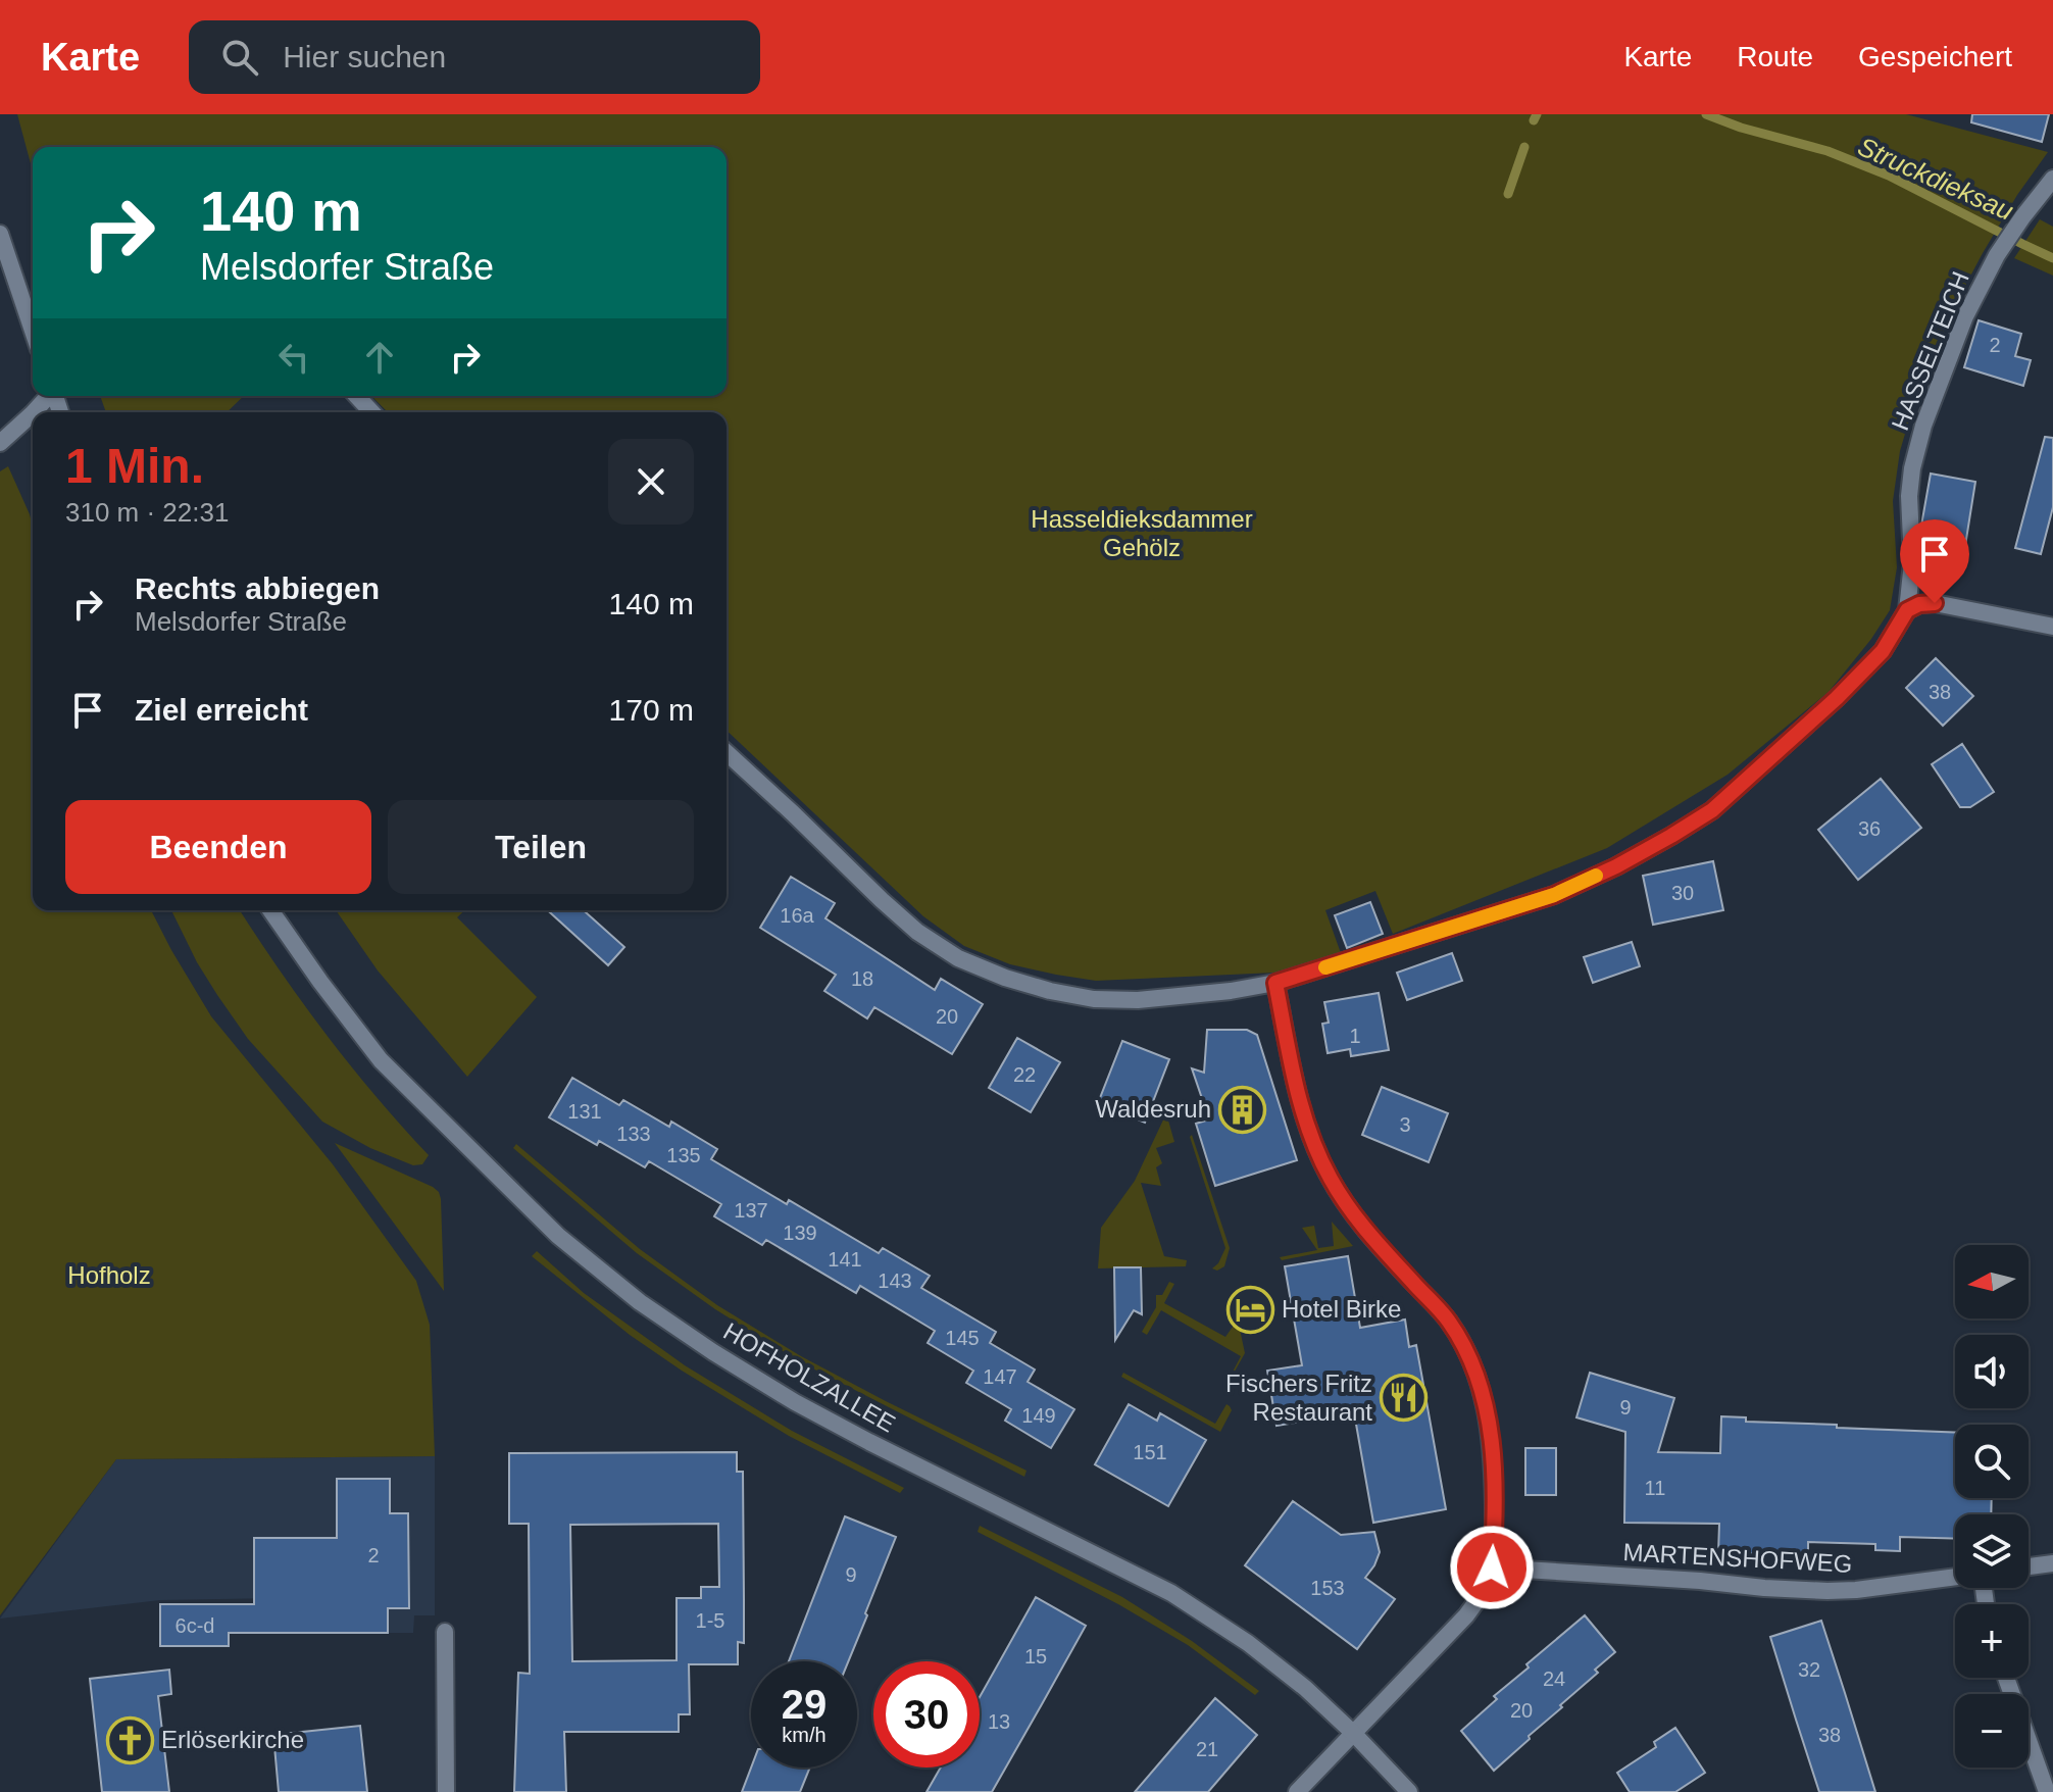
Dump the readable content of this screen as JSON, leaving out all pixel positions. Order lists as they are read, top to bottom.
{
  "streets": {
    "street": ["HASSELTEICH", "HOFHOLZALLEE", "MARTENSHOFWEG"]
  },
  "water": ["Struckdieksau"],
  "parks": ["Hasseldieksdammer Gehölz", "Hofholz"],
  "places": {
    "building": ["Waldesruh"],
    "hotel": ["Hotel Birke"],
    "restaurant": ["Fischers Fritz Restaurant"],
    "church": ["Erlöserkirche"]
  },
  "house_numbers": [
    "2",
    "38",
    "36",
    "30",
    "16a",
    "18",
    "20",
    "1",
    "22",
    "131",
    "3",
    "133",
    "135",
    "137",
    "139",
    "141",
    "143",
    "145",
    "147",
    "9",
    "149",
    "151",
    "11",
    "2",
    "9",
    "153",
    "1-5",
    "6c-d",
    "15",
    "32",
    "24",
    "20",
    "13",
    "38",
    "21"
  ],
  "north": "left",
  "page": {
    "header": "Karte",
    "search": "Hier suchen",
    "nav": ["Karte", "Route", "Gespeichert"],
    "turn": ["140 m", "Melsdorfer Straße"],
    "heading": ["1 Min.", "310 m · 22:31"],
    "list": [
      {
        "name": "Rechts abbiegen",
        "note": "Melsdorfer Straße",
        "value": "140 m"
      },
      {
        "name": "Ziel erreicht",
        "value": "170 m"
      }
    ],
    "buttons": ["Beenden", "Teilen"],
    "map_buttons": ["+", "−"],
    "speed": "29 km/h",
    "limit": "30"
  }
}
